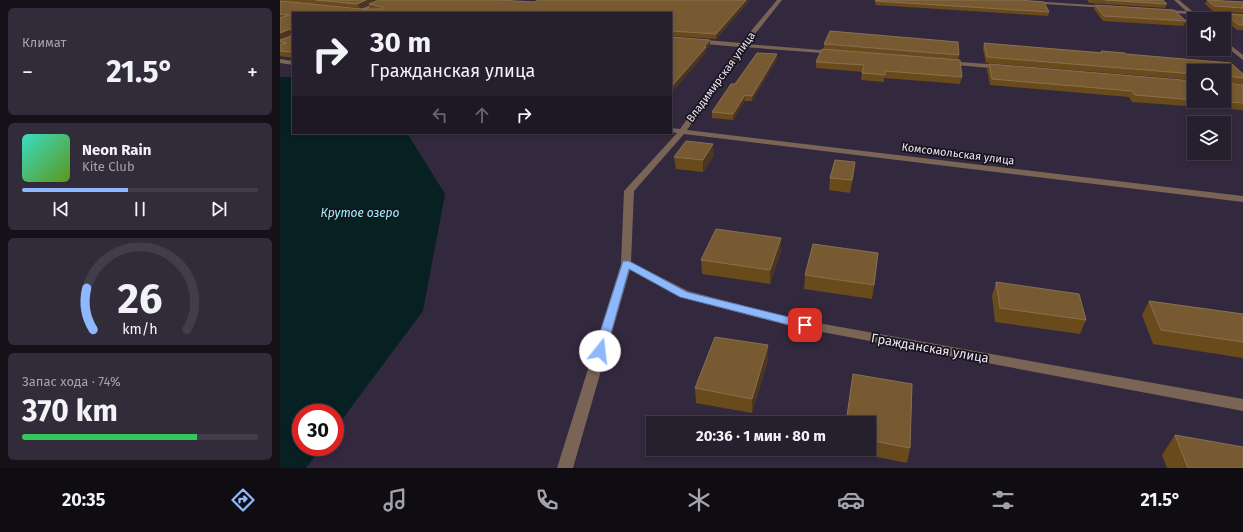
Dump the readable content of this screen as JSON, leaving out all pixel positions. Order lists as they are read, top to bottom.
{
  "streets": {
    "street": ["Владимирская улица", "Комсомольская улица", "Гражданская улица"]
  },
  "crossings": [
    ["Владимирская улица", "Комсомольская улица"],
    ["Владимирская улица", "Гражданская улица"]
  ],
  "water": ["Крутое озеро"],
  "page": {
    "tile": [
      "Климат",
      ["Запас хода · 74%", "370 km"]
    ],
    "turn": ["30 m", "Гражданская улица"],
    "heat": ["−", "21.5°", "+"],
    "song": ["Neon Rain", "Kite Club"],
    "limit": "30",
    "trip": "20:36 · 1 мин · 80 m",
    "tabs": ["20:35", "21.5°"],
    "gauge": ["26", "km/h"]
  }
}
